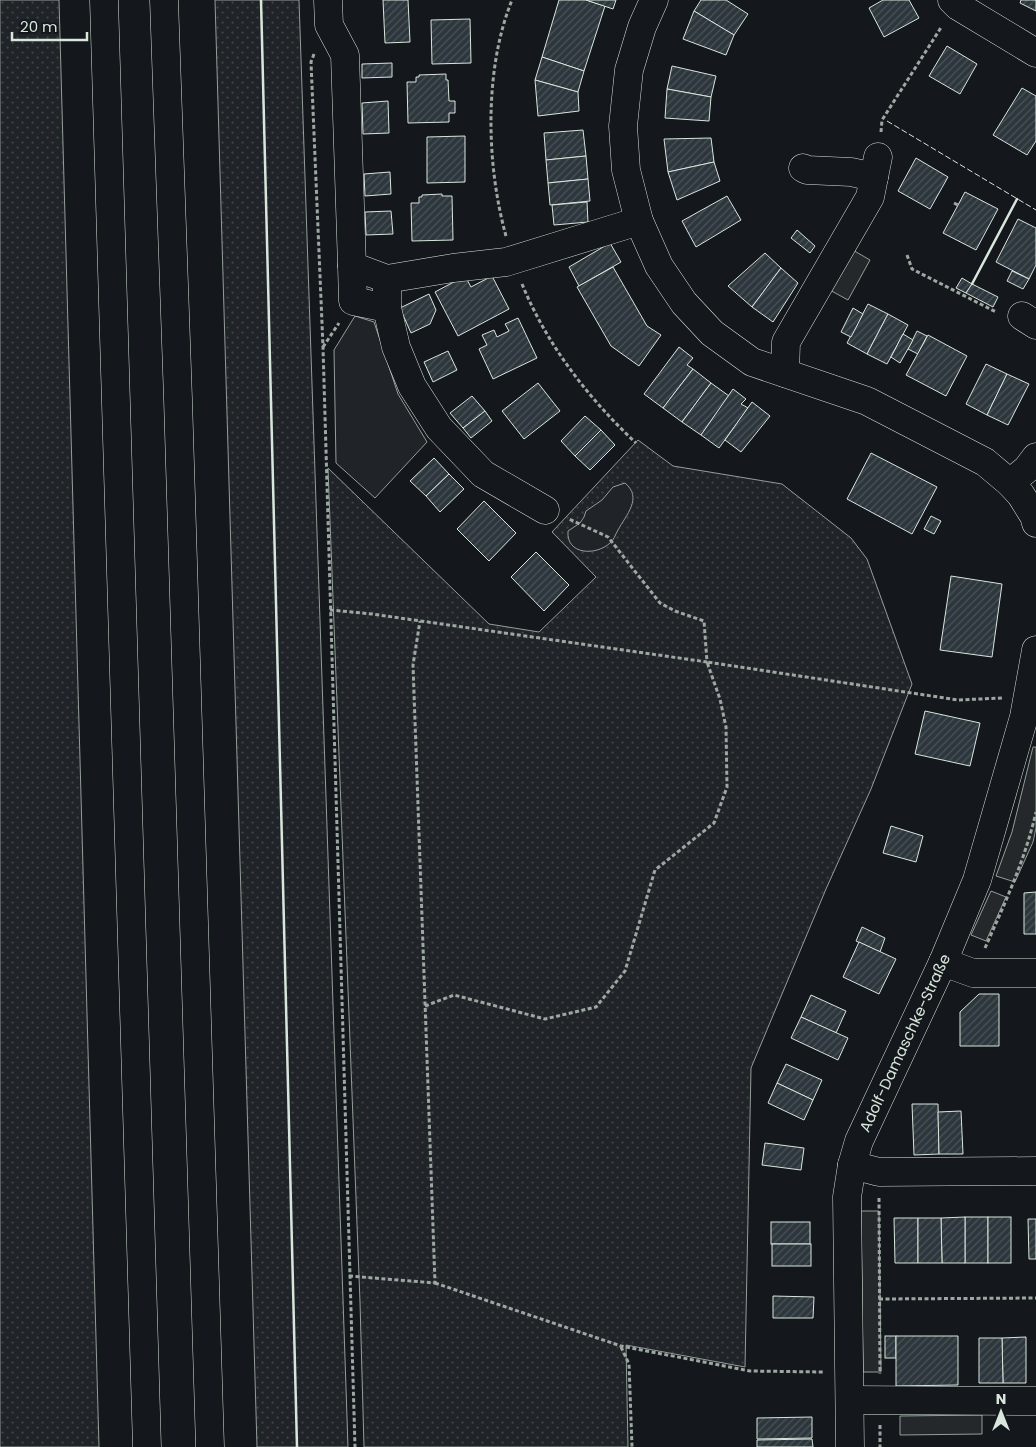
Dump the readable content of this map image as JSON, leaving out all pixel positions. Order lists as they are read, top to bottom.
{
  "streets": {
    "main road": ["Adolf-Damaschke-Straße"]
  },
  "scale_bar": "20 m",
  "north": "top"
}
